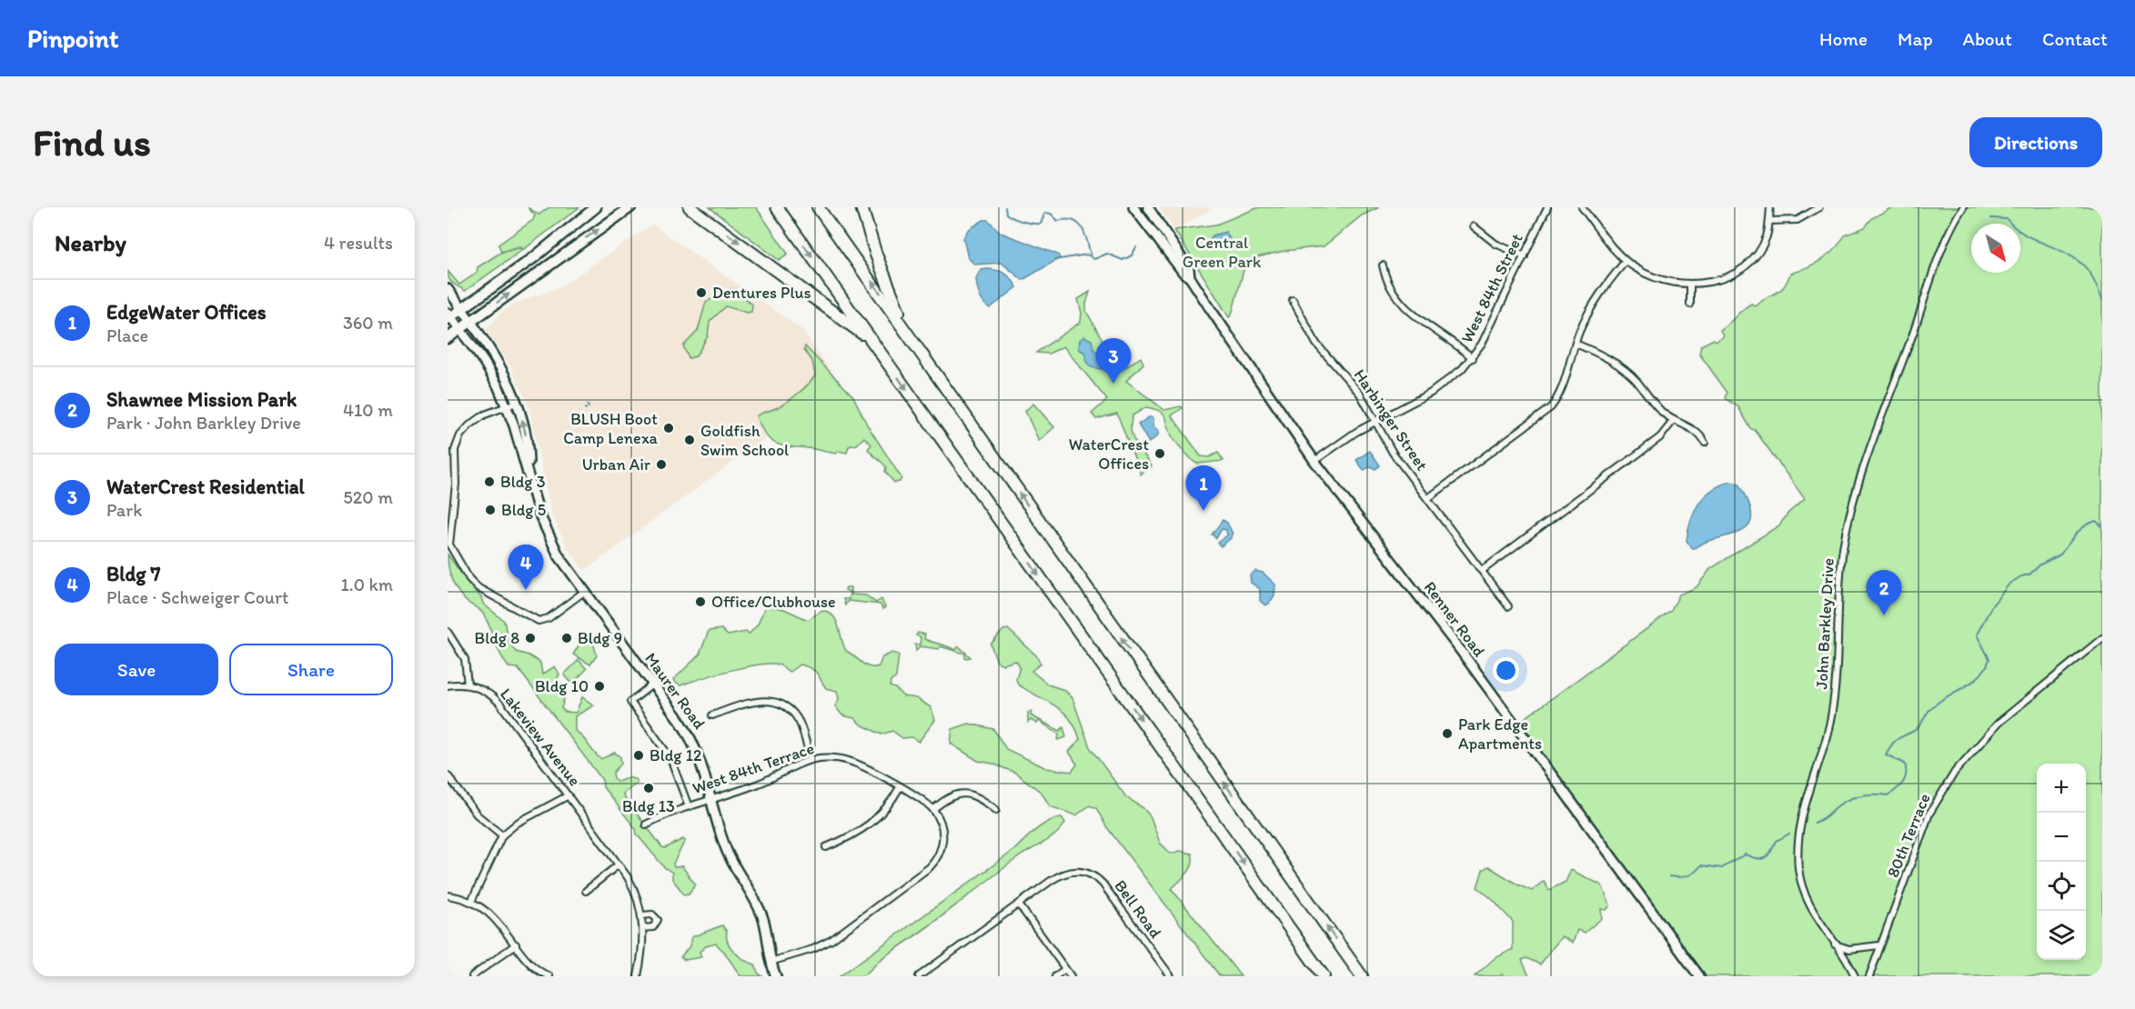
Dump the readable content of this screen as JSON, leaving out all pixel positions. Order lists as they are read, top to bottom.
{
  "streets": {
    "main road": ["Renner Road", "Maurer Road"],
    "street": [
      "West 84th Street",
      "Harbinger Street",
      "John Barkley Drive",
      "Lakeview Avenue",
      "West 84th Terrace",
      "80th Terrace",
      "Bell Road"
    ]
  },
  "crossings": [
    ["West 84th Street", "Harbinger Street"],
    ["West 84th Street", "Renner Road"],
    ["Maurer Road", "West 84th Terrace"]
  ],
  "parks": ["Central Green Park"],
  "places": [
    "Dentures Plus",
    "BLUSH Boot Camp Lenexa",
    "Goldfish Swim School",
    "WaterCrest Offices",
    "Urban Air",
    "Bldg 3",
    "Bldg 5",
    "Office/Clubhouse",
    "Bldg 8",
    "Bldg 9",
    "Bldg 10",
    "Park Edge Apartments",
    "Bldg 12",
    "Bldg 13"
  ],
  "north": "bottom right",
  "page": {
    "header": "Pinpoint",
    "nav": [
      "Home",
      "Map",
      "About",
      "Contact"
    ],
    "buttons": [
      "Directions",
      ["Save", "Share"]
    ],
    "title": "Find us",
    "heading": ["Nearby", "4 results"],
    "list": [
      {
        "mark": "1",
        "name": "EdgeWater Offices",
        "note": "Place",
        "value": "360 m"
      },
      {
        "mark": "2",
        "name": "Shawnee Mission Park",
        "note": "Park · John Barkley Drive",
        "value": "410 m"
      },
      {
        "mark": "3",
        "name": "WaterCrest Residential",
        "note": "Park",
        "value": "520 m"
      },
      {
        "mark": "4",
        "name": "Bldg 7",
        "note": "Place · Schweiger Court",
        "value": "1.0 km"
      }
    ],
    "pins": [
      "3",
      "1",
      "4",
      "2"
    ],
    "map_buttons": ["+", "−"]
  }
}
